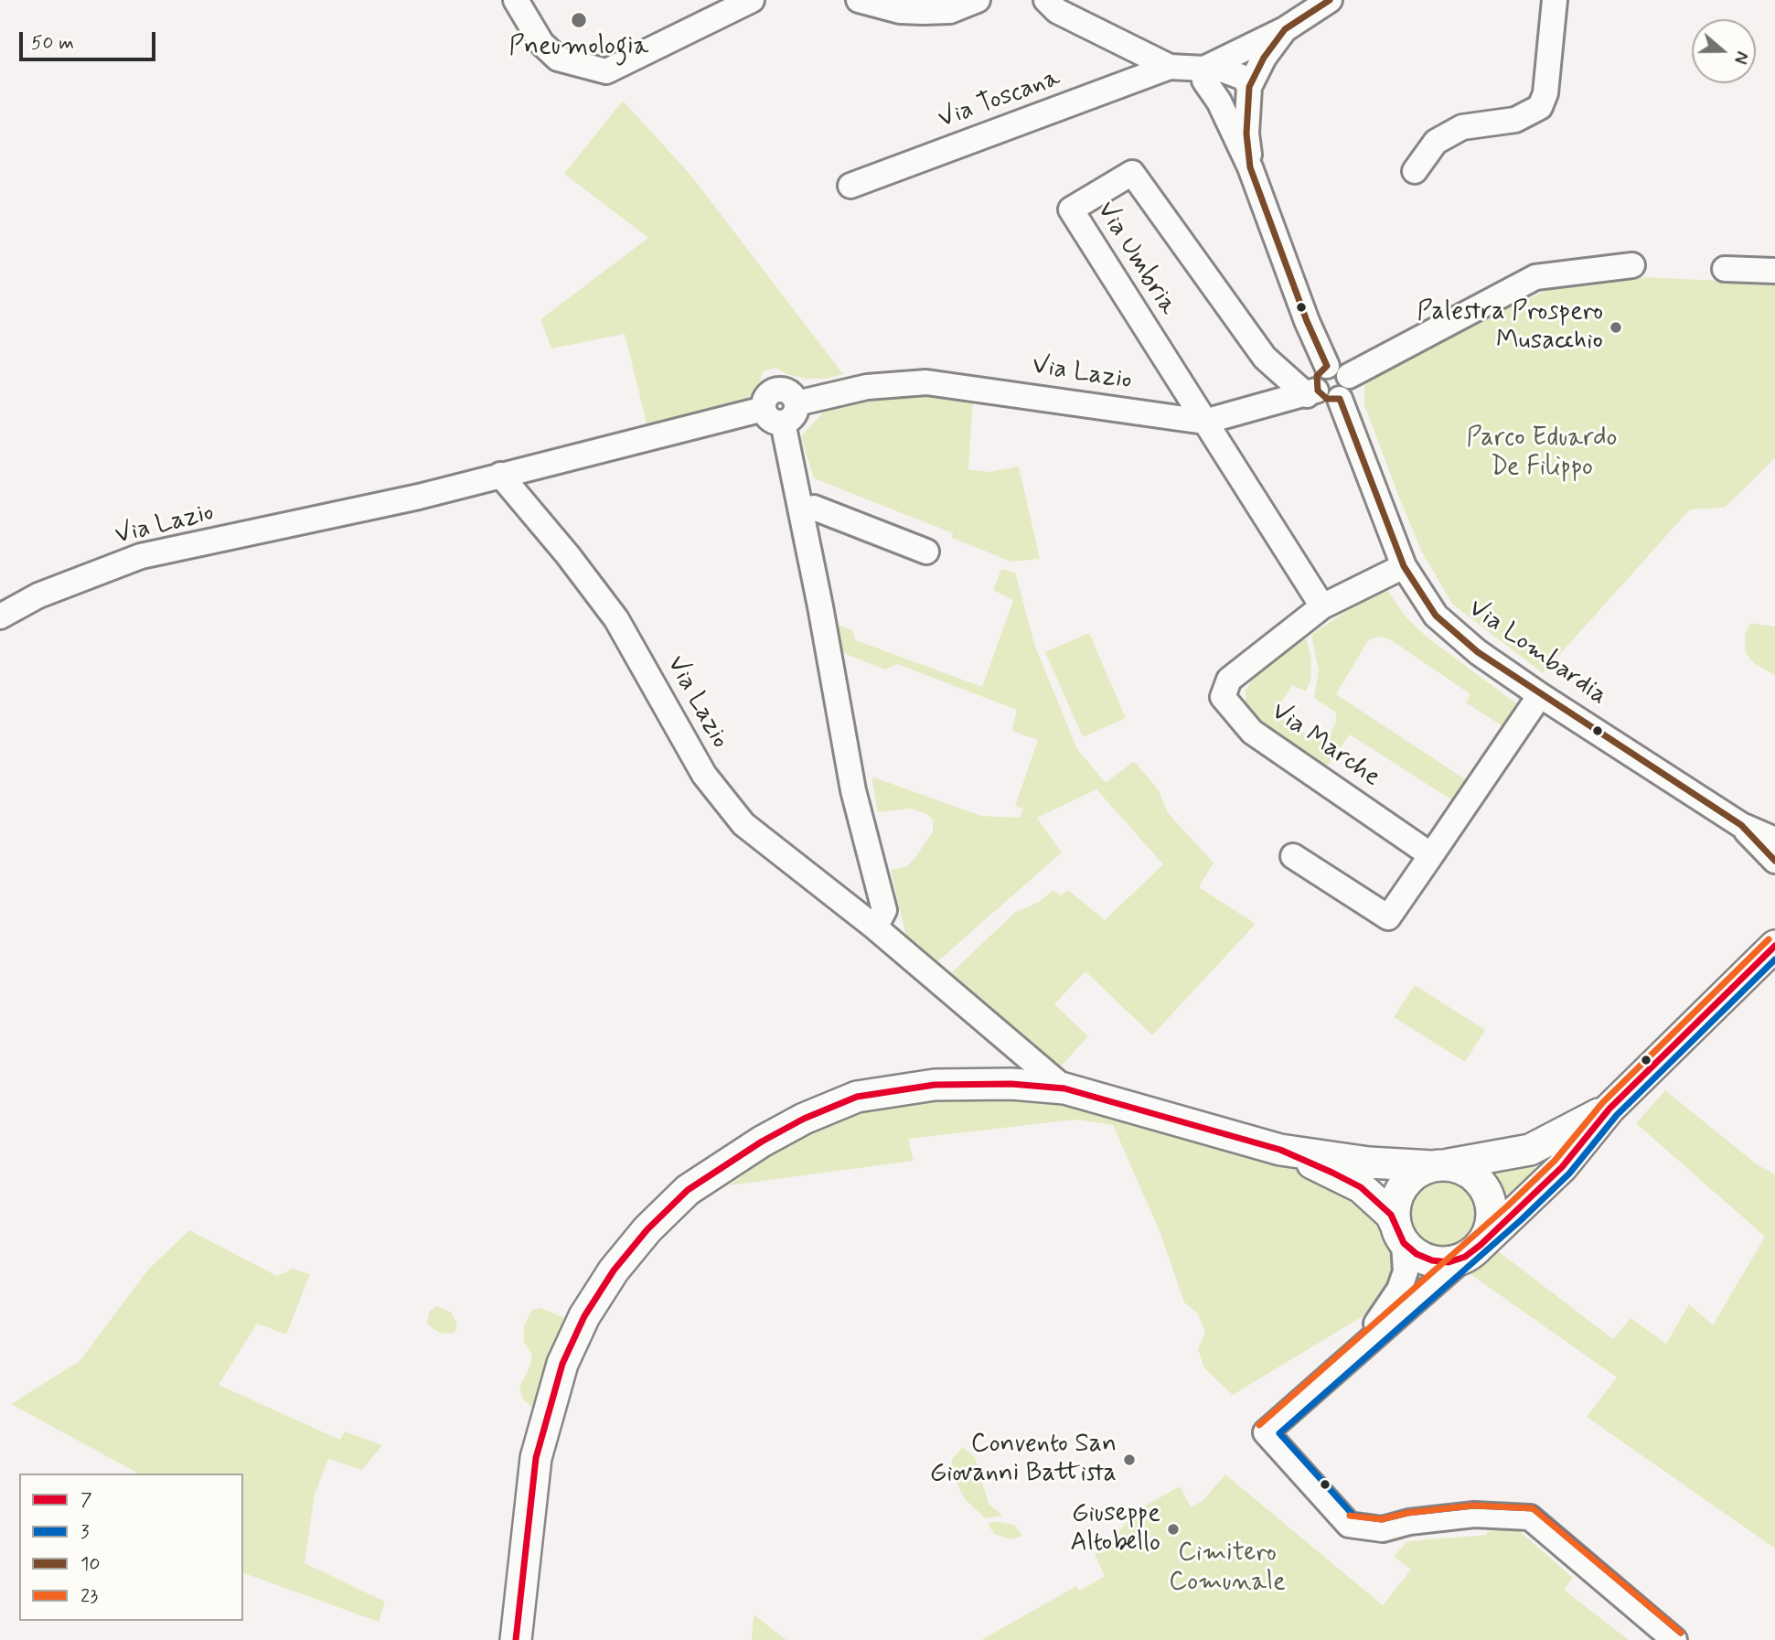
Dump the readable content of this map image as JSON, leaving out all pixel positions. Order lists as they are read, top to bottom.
{
  "streets": {
    "street": [
      "Via Toscana",
      "Via Umbria",
      "Via Lazio",
      "Via Lombardia",
      "Via Marche"
    ]
  },
  "crossings": [
    ["Via Umbria", "Via Lazio"],
    ["Via Umbria", "Via Lombardia"],
    ["Via Umbria", "Via Marche"],
    ["Via Lazio", "Via Lombardia"],
    ["Via Lombardia", "Via Marche"]
  ],
  "parks": ["Parco Eduardo De Filippo", "Cimitero Comunale"],
  "places": [
    "Pneumologia",
    "Palestra Prospero Musacchio",
    "Convento San Giovanni Battista",
    "Giuseppe Altobello"
  ],
  "lines": [
    "transit line 10",
    "transit line 23",
    "transit line 7",
    "transit line 3"
  ],
  "legend": [
    "7",
    "3",
    "10",
    "23"
  ],
  "scale_bar": "50 m",
  "north": "right"
}
